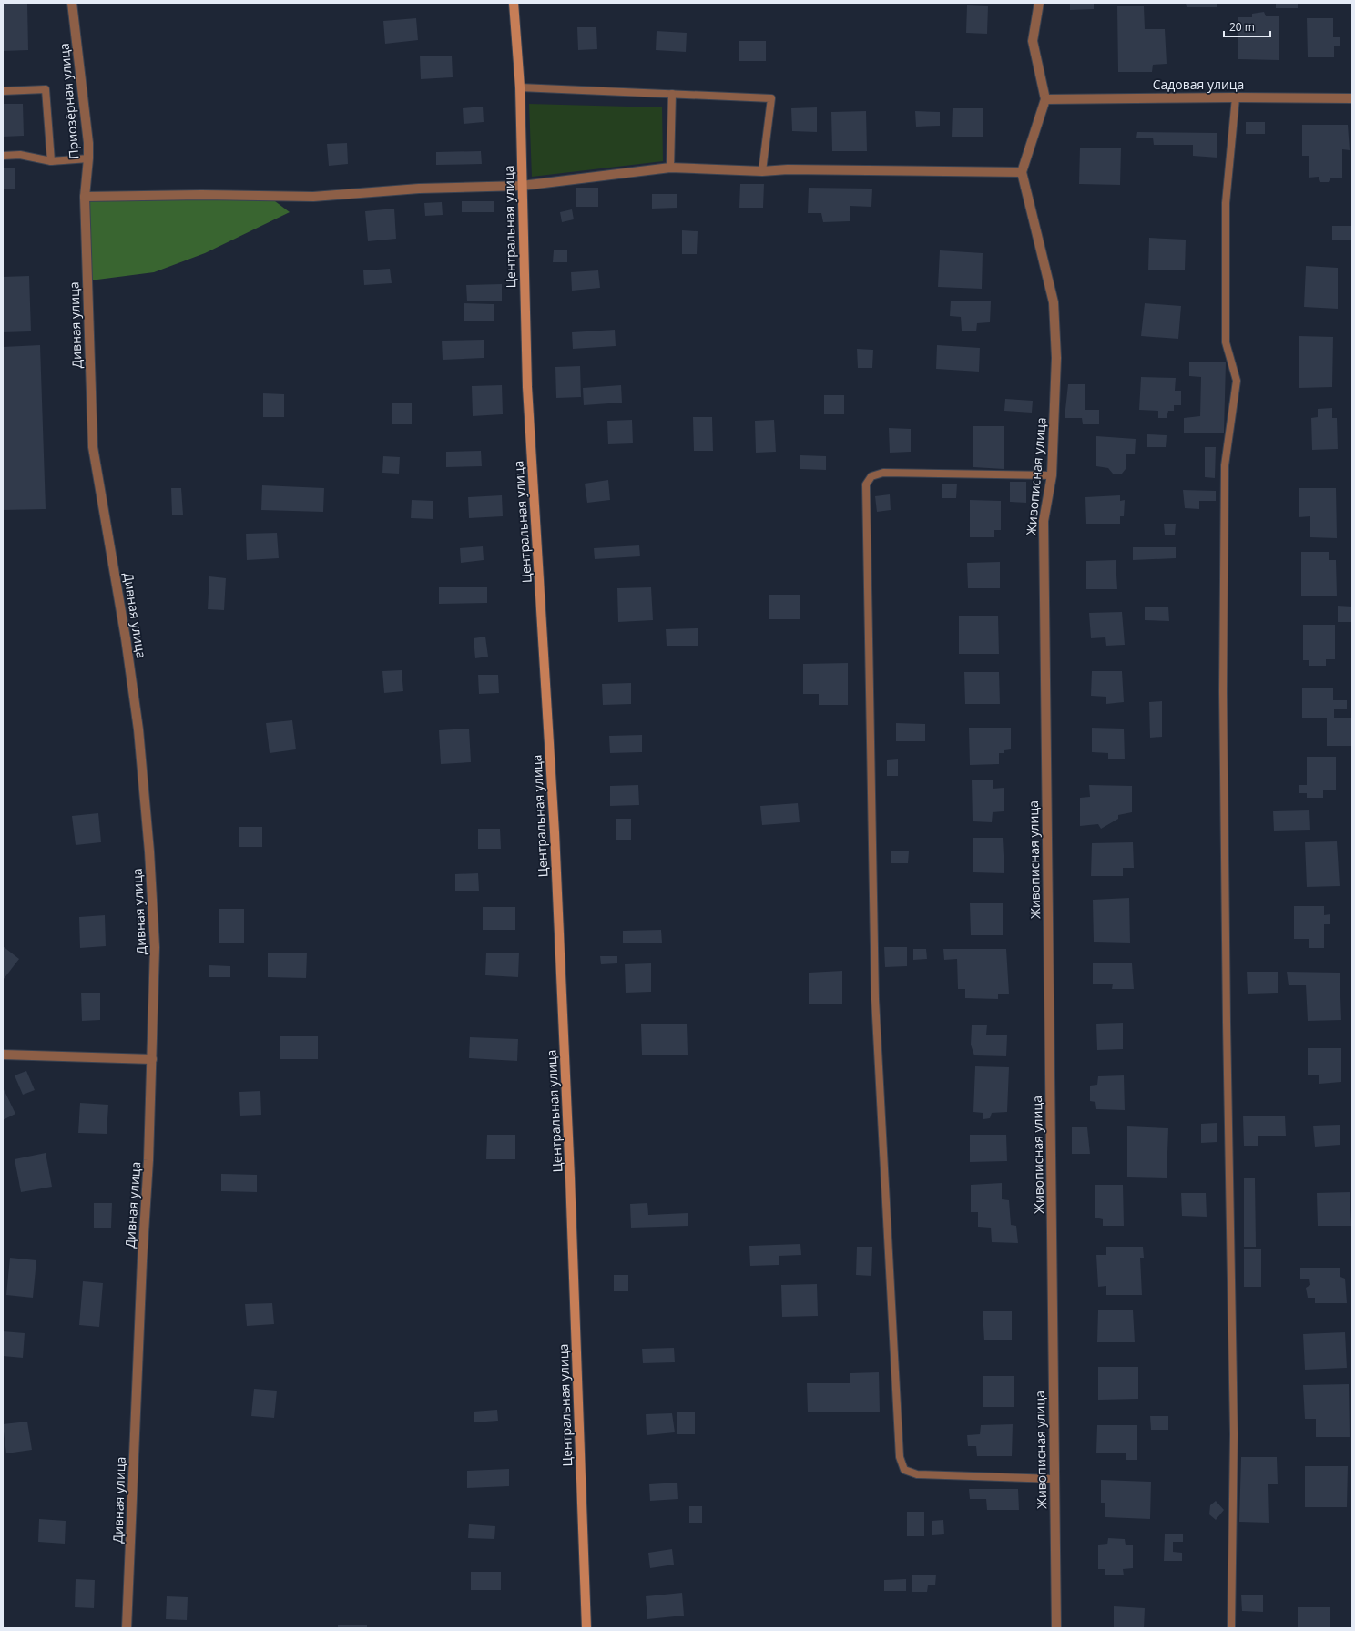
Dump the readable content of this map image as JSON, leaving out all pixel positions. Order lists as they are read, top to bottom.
{
  "streets": {
    "street": [
      "Садовая улица",
      "Приозёрная улица",
      "Центральная улица",
      "Дивная улица",
      "Живописная улица"
    ]
  },
  "crossings": [
    ["Приозёрная улица", "Дивная улица"]
  ],
  "scale_bar": "20 m"
}
